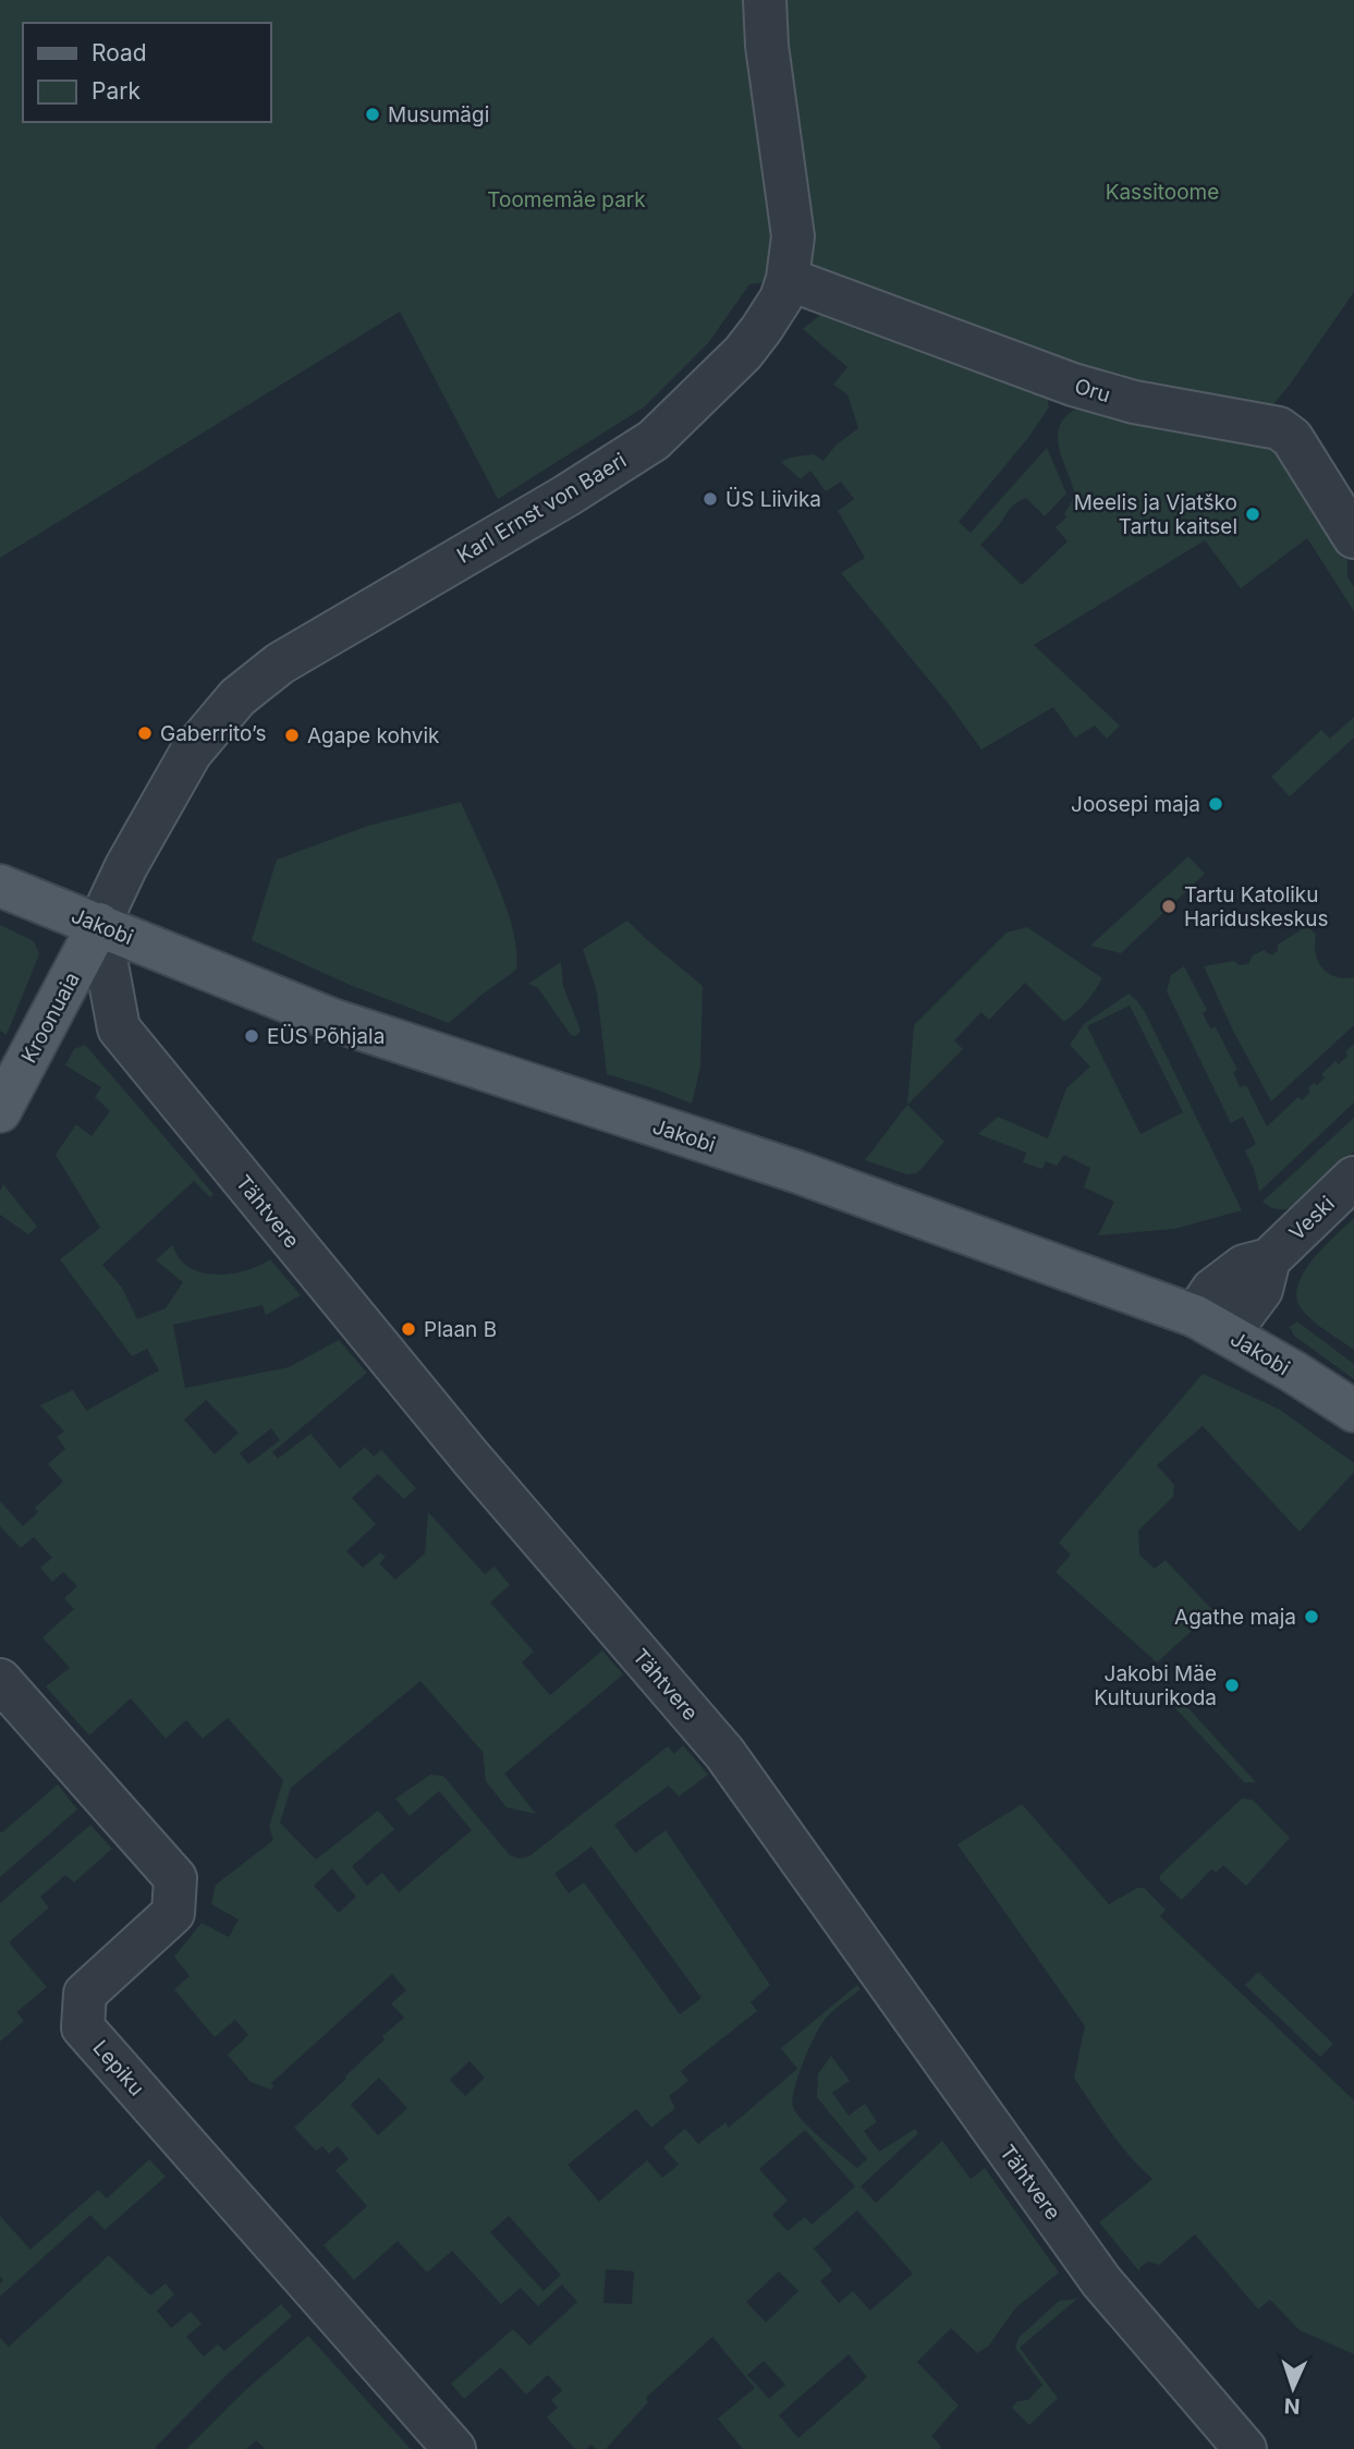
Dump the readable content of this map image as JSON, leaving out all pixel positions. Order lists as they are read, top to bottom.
{
  "streets": {
    "main road": ["Jakobi", "Kroonuaia"],
    "street": [
      "Oru",
      "Karl Ernst von Baeri",
      "Tähtvere",
      "Veski",
      "Lepiku"
    ]
  },
  "crossings": [
    ["Oru", "Karl Ernst von Baeri"],
    ["Karl Ernst von Baeri", "Jakobi"],
    ["Karl Ernst von Baeri", "Kroonuaia"],
    ["Karl Ernst von Baeri", "Tähtvere"],
    ["Jakobi", "Kroonuaia"],
    ["Jakobi", "Tähtvere"],
    ["Jakobi", "Veski"],
    ["Kroonuaia", "Tähtvere"]
  ],
  "parks": ["Kassitoome", "Toomemäe park"],
  "places": [
    "Musumägi",
    "ÜS Liivika",
    "Meelis ja Vjatško Tartu kaitsel",
    "Gaberrito’s",
    "Agape kohvik",
    "Joosepi maja",
    "Tartu Katoliku Hariduskeskus",
    "EÜS Põhjala",
    "Plaan B",
    "Agathe maja",
    "Jakobi Mäe Kultuurikoda"
  ],
  "legend": ["Road", "Park"],
  "north": "bottom"
}
